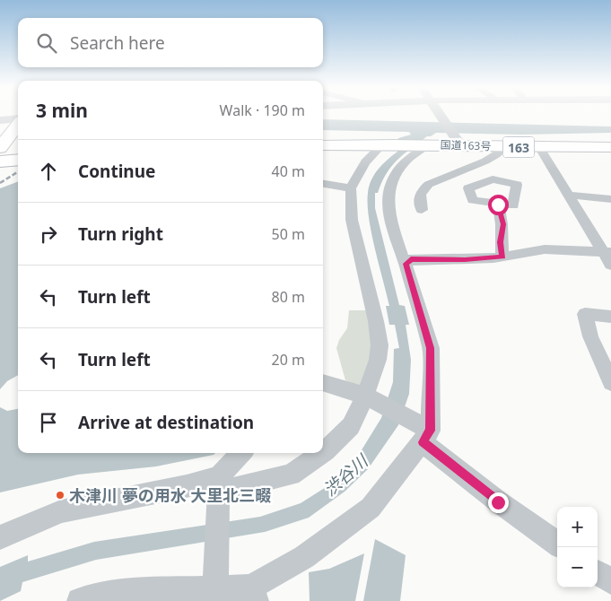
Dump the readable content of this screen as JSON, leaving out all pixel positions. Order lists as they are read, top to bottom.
{
  "streets": {
    "main road": ["国道163号", "163"]
  },
  "water": ["渋谷川"],
  "places": ["木津川 夢の用水 大里北三畷"],
  "page": {
    "search": "Search here",
    "heading": ["3 min", "Walk · 190 m"],
    "list": [
      ["Continue", "40 m"],
      ["Turn right", "50 m"],
      ["Turn left", "80 m"],
      ["Turn left", "20 m"],
      "Arrive at destination"
    ],
    "map_buttons": ["+", "−"]
  }
}
